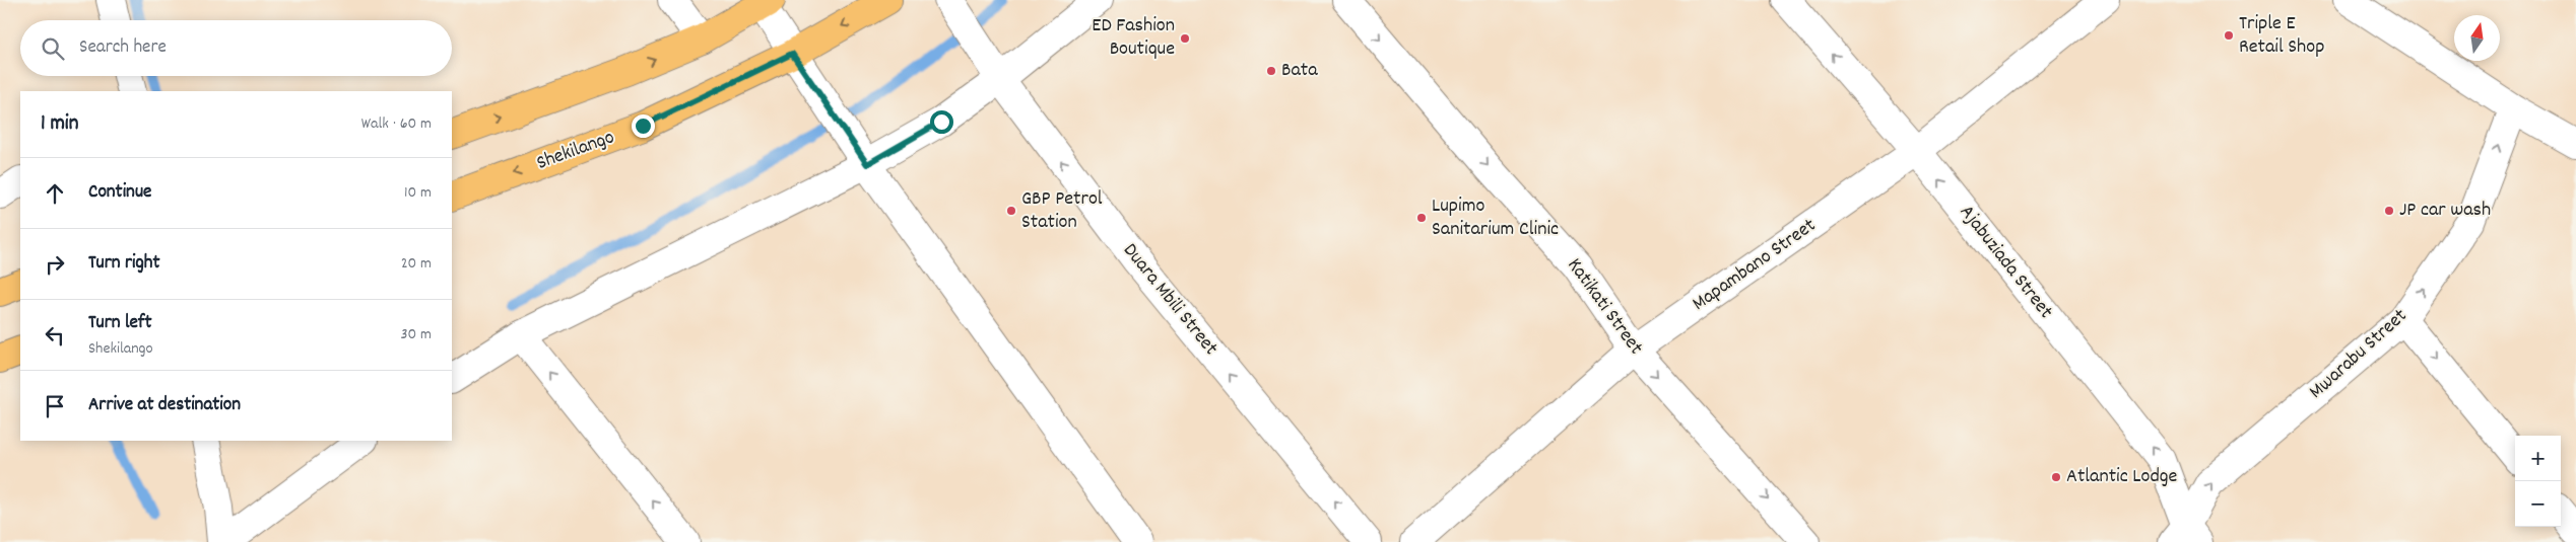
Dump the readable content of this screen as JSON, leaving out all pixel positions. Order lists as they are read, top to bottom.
{
  "streets": {
    "main road": ["Shekilango"],
    "street": [
      "Ajabuziada Street",
      "Mapambano Street",
      "Duara Mbili Street",
      "Katikati Street",
      "Mwarabu Street"
    ]
  },
  "crossings": [
    ["Ajabuziada Street", "Mapambano Street"],
    ["Ajabuziada Street", "Mwarabu Street"],
    ["Mapambano Street", "Katikati Street"]
  ],
  "one_way": ["Ajabuziada Street", "Katikati Street", "Mwarabu Street"],
  "places": [
    "Triple E Retail Shop",
    "ED Fashion Boutique",
    "Bata",
    "GBP Petrol Station",
    "JP car wash",
    "Lupimo Sanitarium Clinic",
    "Atlantic Lodge"
  ],
  "north": "top",
  "page": {
    "search": "Search here",
    "heading": ["1 min", "Walk · 60 m"],
    "list": [
      ["Continue", "10 m"],
      ["Turn right", "20 m"],
      ["Turn left", "Shekilango", "30 m"],
      "Arrive at destination"
    ],
    "map_buttons": ["+", "−"]
  }
}
